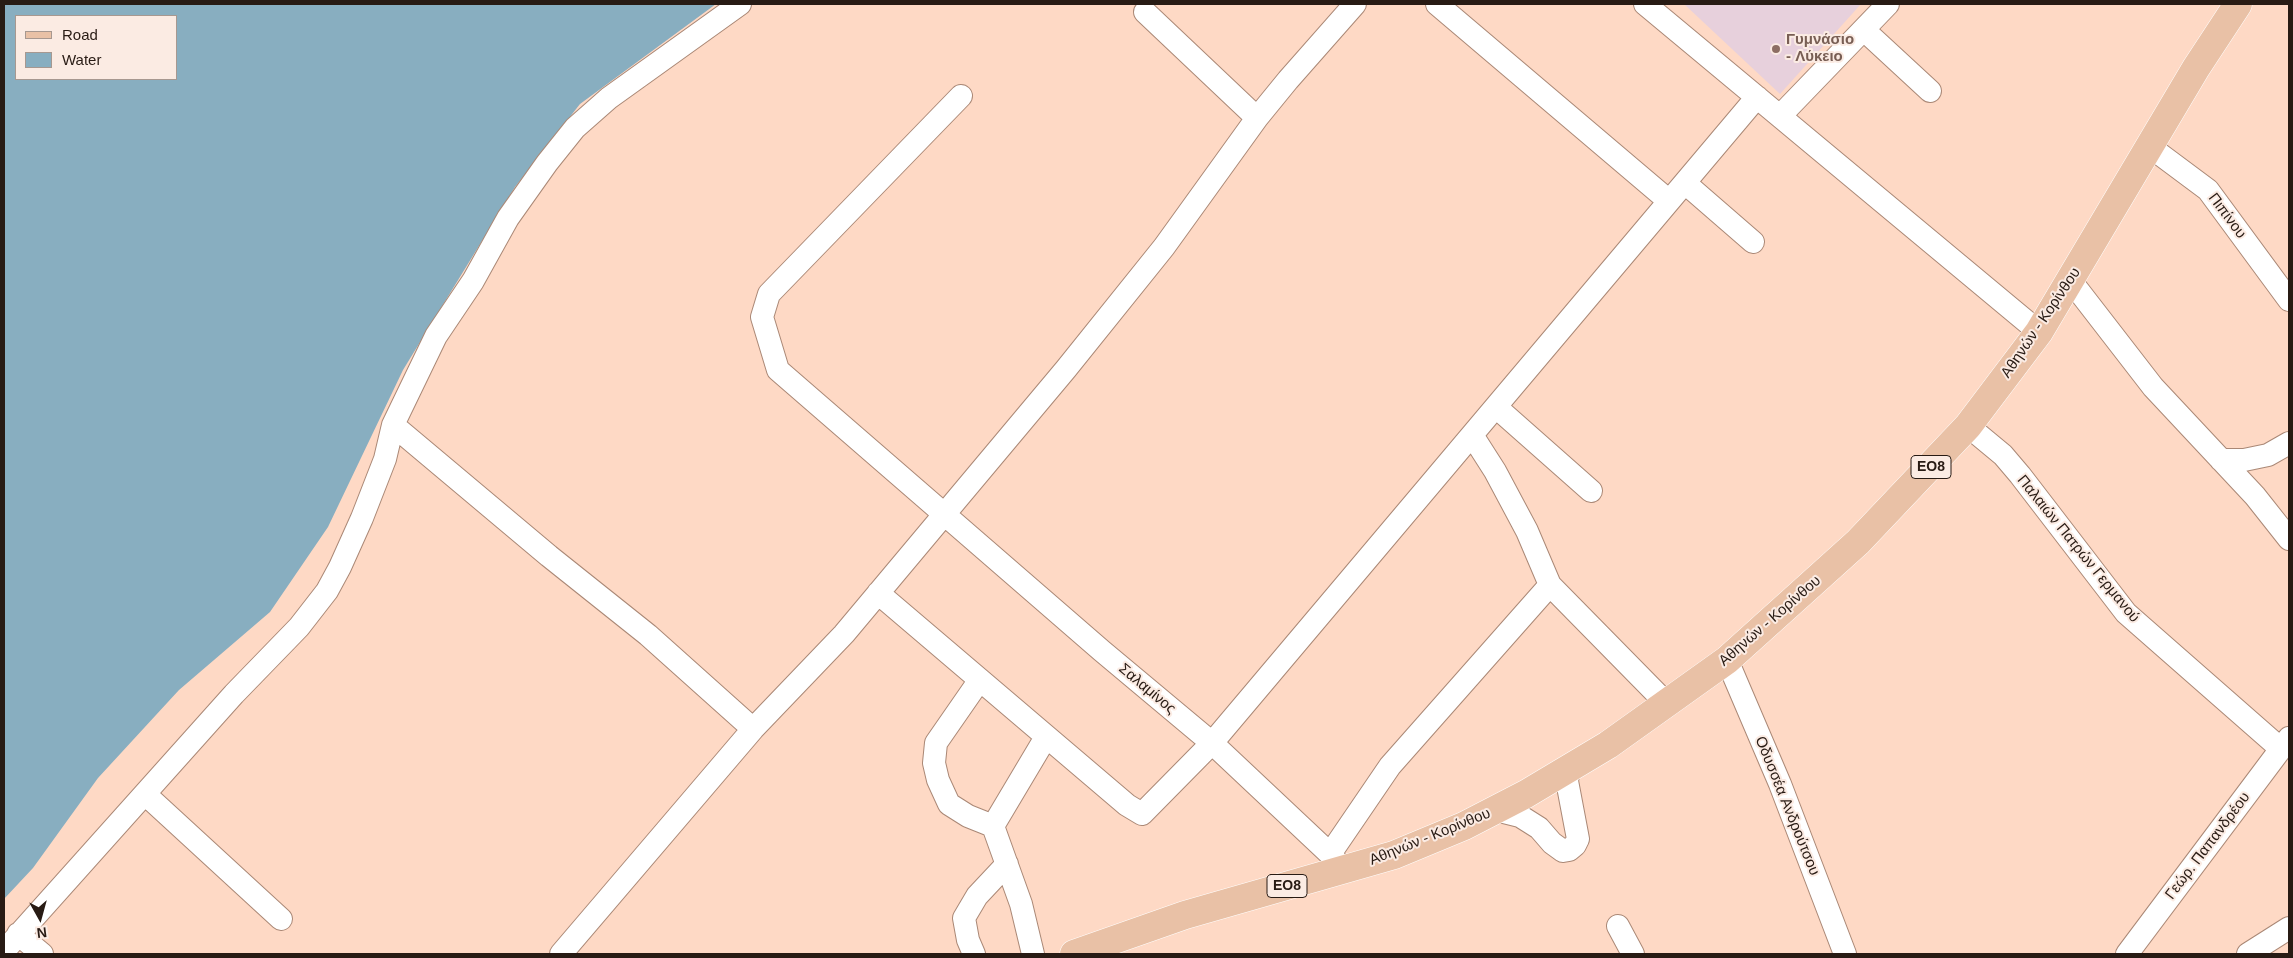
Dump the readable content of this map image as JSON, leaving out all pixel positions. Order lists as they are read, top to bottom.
{
  "streets": {
    "main road": ["Αθηνών - Κορίνθου", "ΕΟ8"],
    "street": [
      "Πιπίνου",
      "Παλαιών Πατρών Γερμανού",
      "Σαλαμίνος",
      "Οδυσσέα Ανδρούτσου",
      "Γεώρ. Παπανδρέου"
    ]
  },
  "crossings": [
    ["Πιπίνου", "Αθηνών - Κορίνθου"],
    ["Αθηνών - Κορίνθου", "Παλαιών Πατρών Γερμανού"],
    ["Αθηνών - Κορίνθου", "Σαλαμίνος"],
    ["Αθηνών - Κορίνθου", "Οδυσσέα Ανδρούτσου"],
    ["Παλαιών Πατρών Γερμανού", "Γεώρ. Παπανδρέου"]
  ],
  "places": ["Γυμνάσιο - Λύκειο"],
  "legend": ["Road", "Water"],
  "north": "bottom"
}
